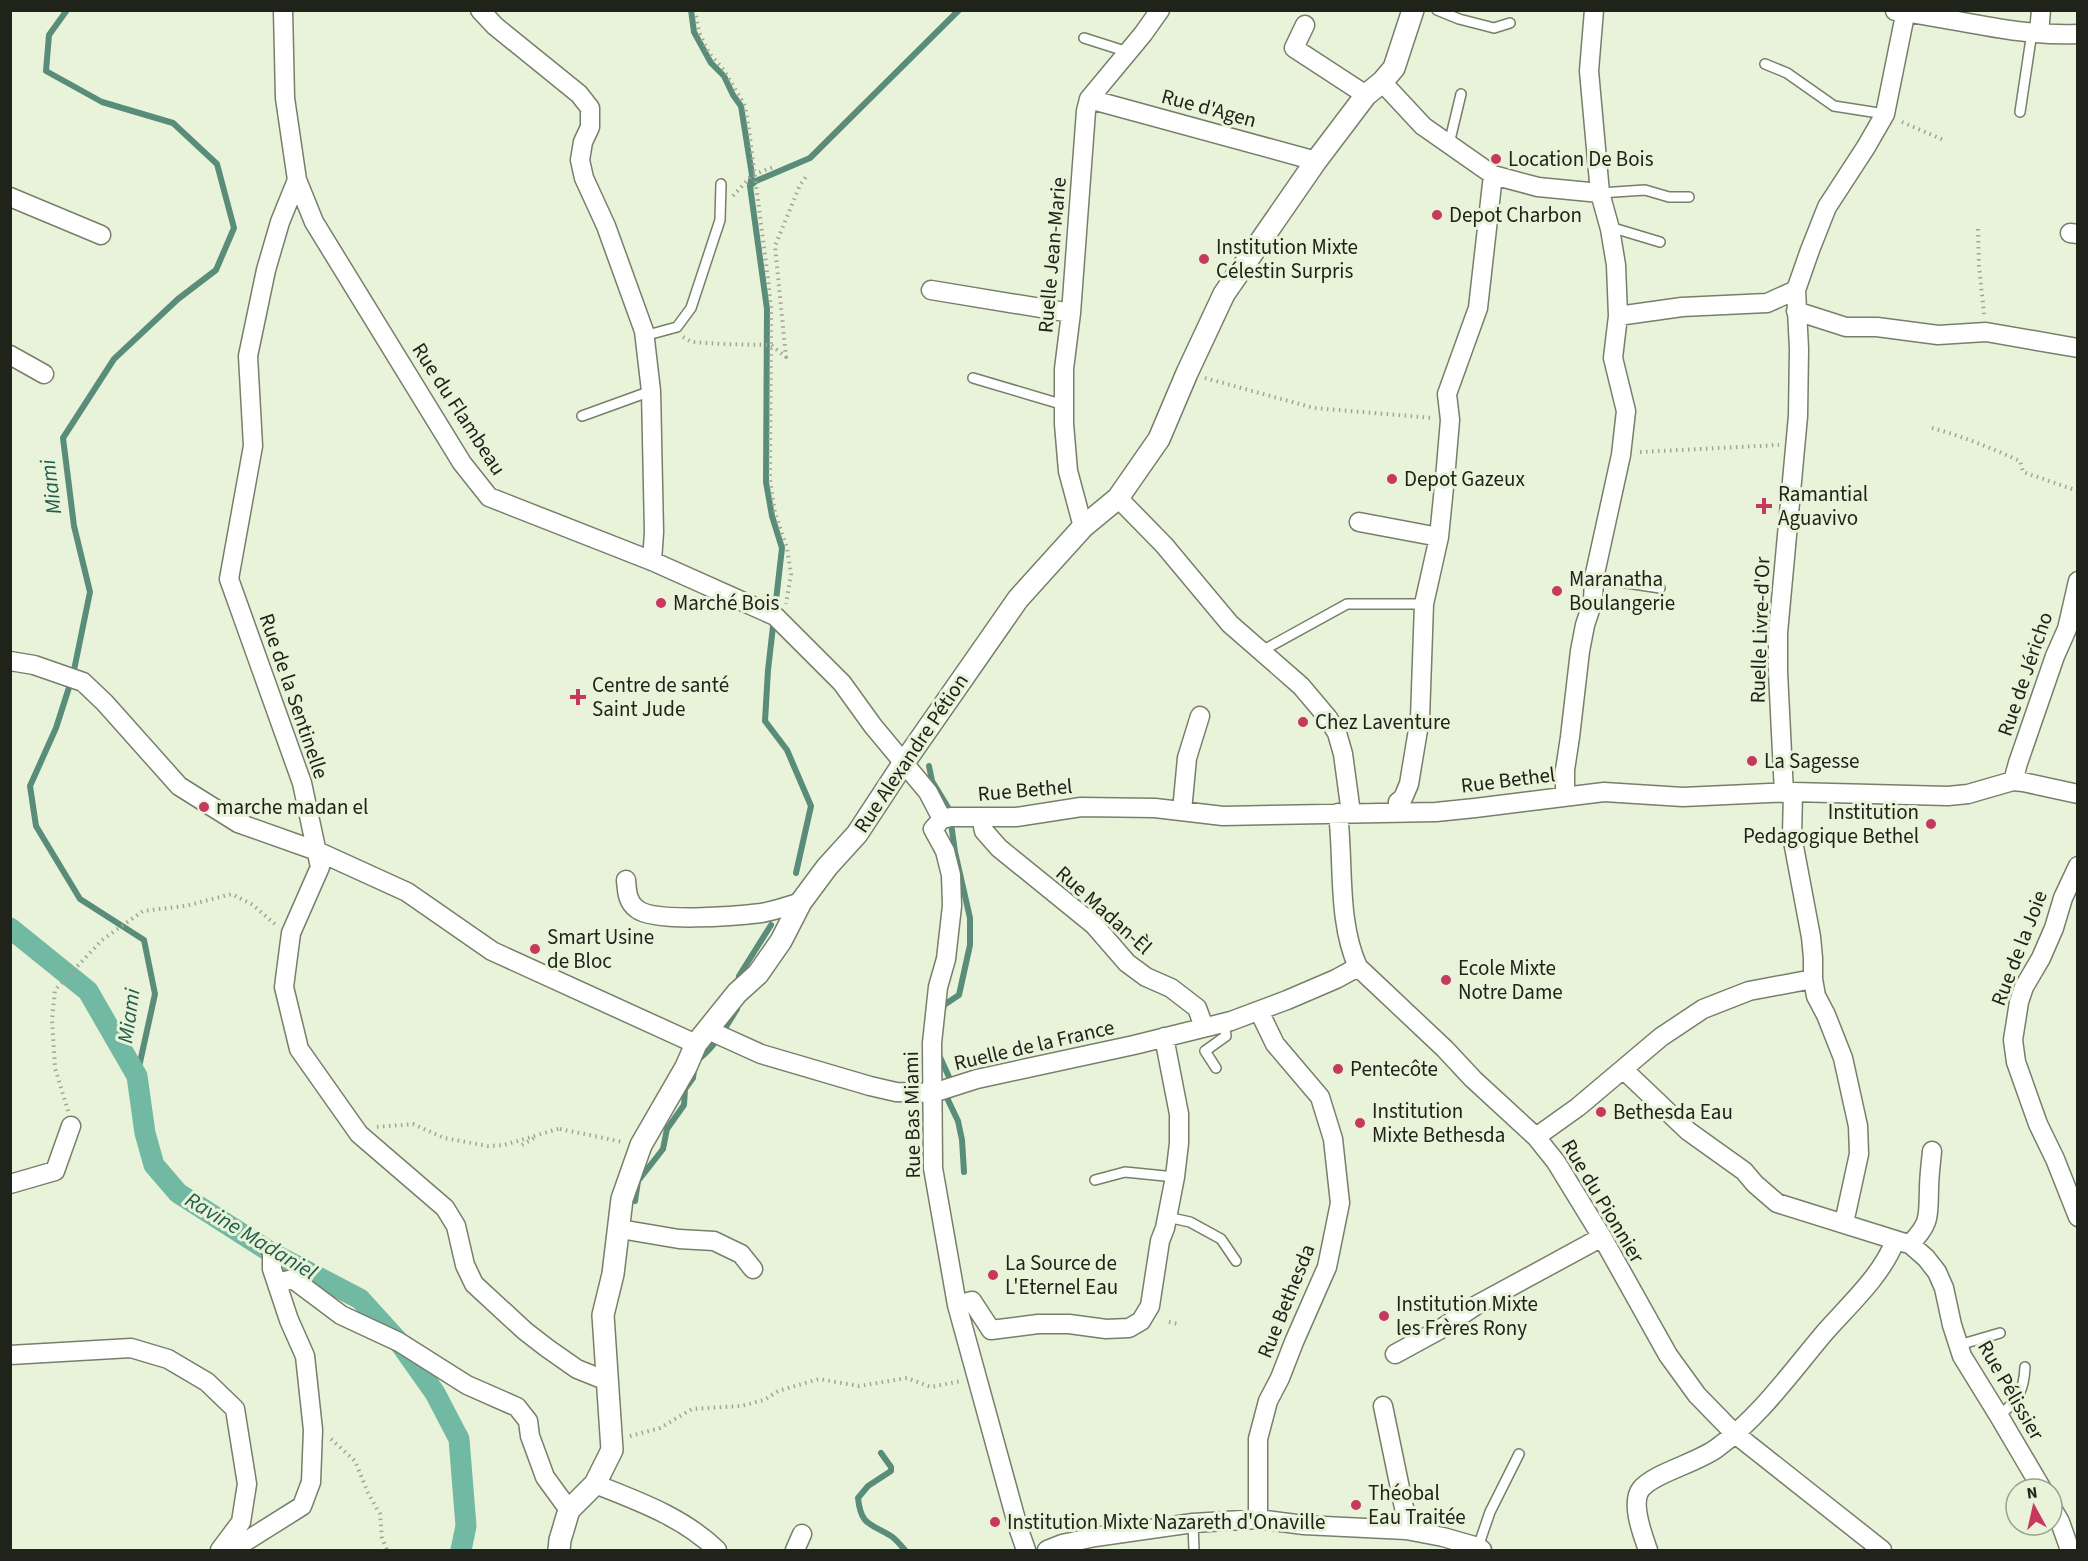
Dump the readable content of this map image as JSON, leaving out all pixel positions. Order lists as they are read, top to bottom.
{
  "streets": {
    "street": [
      "Rue d'Agen",
      "Ruelle Jean-Marie",
      "Rue du Flambeau",
      "Ruelle Livre-d'Or",
      "Rue de Jéricho",
      "Rue de la Sentinelle",
      "Rue Alexandre Pétion",
      "Rue Bethel",
      "Rue Madan-Èl",
      "Rue de la Joie",
      "Ruelle de la France",
      "Rue Bas Miami",
      "Rue du Pionnier",
      "Rue Bethesda",
      "Rue Pélissier"
    ]
  },
  "crossings": [
    ["Rue d'Agen", "Ruelle Jean-Marie"],
    ["Rue d'Agen", "Rue Alexandre Pétion"],
    ["Ruelle Jean-Marie", "Rue Alexandre Pétion"],
    ["Rue du Flambeau", "Rue de la Sentinelle"],
    ["Rue du Flambeau", "Rue Alexandre Pétion"],
    ["Rue du Flambeau", "Rue Bethel"],
    ["Rue du Flambeau", "Rue Bas Miami"],
    ["Ruelle Livre-d'Or", "Rue Bethel"],
    ["Rue de Jéricho", "Rue Bethel"],
    ["Rue de la Sentinelle", "Rue Alexandre Pétion"],
    ["Rue de la Sentinelle", "Ruelle de la France"],
    ["Rue Alexandre Pétion", "Ruelle de la France"],
    ["Rue Alexandre Pétion", "Rue du Pionnier"],
    ["Rue Bethel", "Rue Madan-Èl"],
    ["Rue Bethel", "Rue Bas Miami"],
    ["Rue Bethel", "Rue du Pionnier"],
    ["Rue Madan-Èl", "Ruelle de la France"],
    ["Ruelle de la France", "Rue Bas Miami"],
    ["Ruelle de la France", "Rue du Pionnier"],
    ["Ruelle de la France", "Rue Bethesda"]
  ],
  "water": ["Miami", "Ravine Madaniel"],
  "places": {
    "other": [
      "Location De Bois",
      "Depot Charbon",
      "Institution Mixte Célestin Surpris",
      "Depot Gazeux",
      "Maranatha Boulangerie",
      "Marché Bois",
      "Chez Laventure",
      "La Sagesse",
      "marche madan el",
      "Institution Pedagogique Bethel",
      "Smart Usine de Bloc",
      "Ecole Mixte Notre Dame",
      "Pentecôte",
      "Bethesda Eau",
      "Institution Mixte Bethesda",
      "La Source de L'Eternel Eau",
      "Institution Mixte les Frères Rony",
      "Théobal Eau Traitée",
      "Institution Mixte Nazareth d'Onaville"
    ],
    "health": ["Ramantial Aguavivo", "Centre de santé Saint Jude"]
  },
  "north": "top"
}
